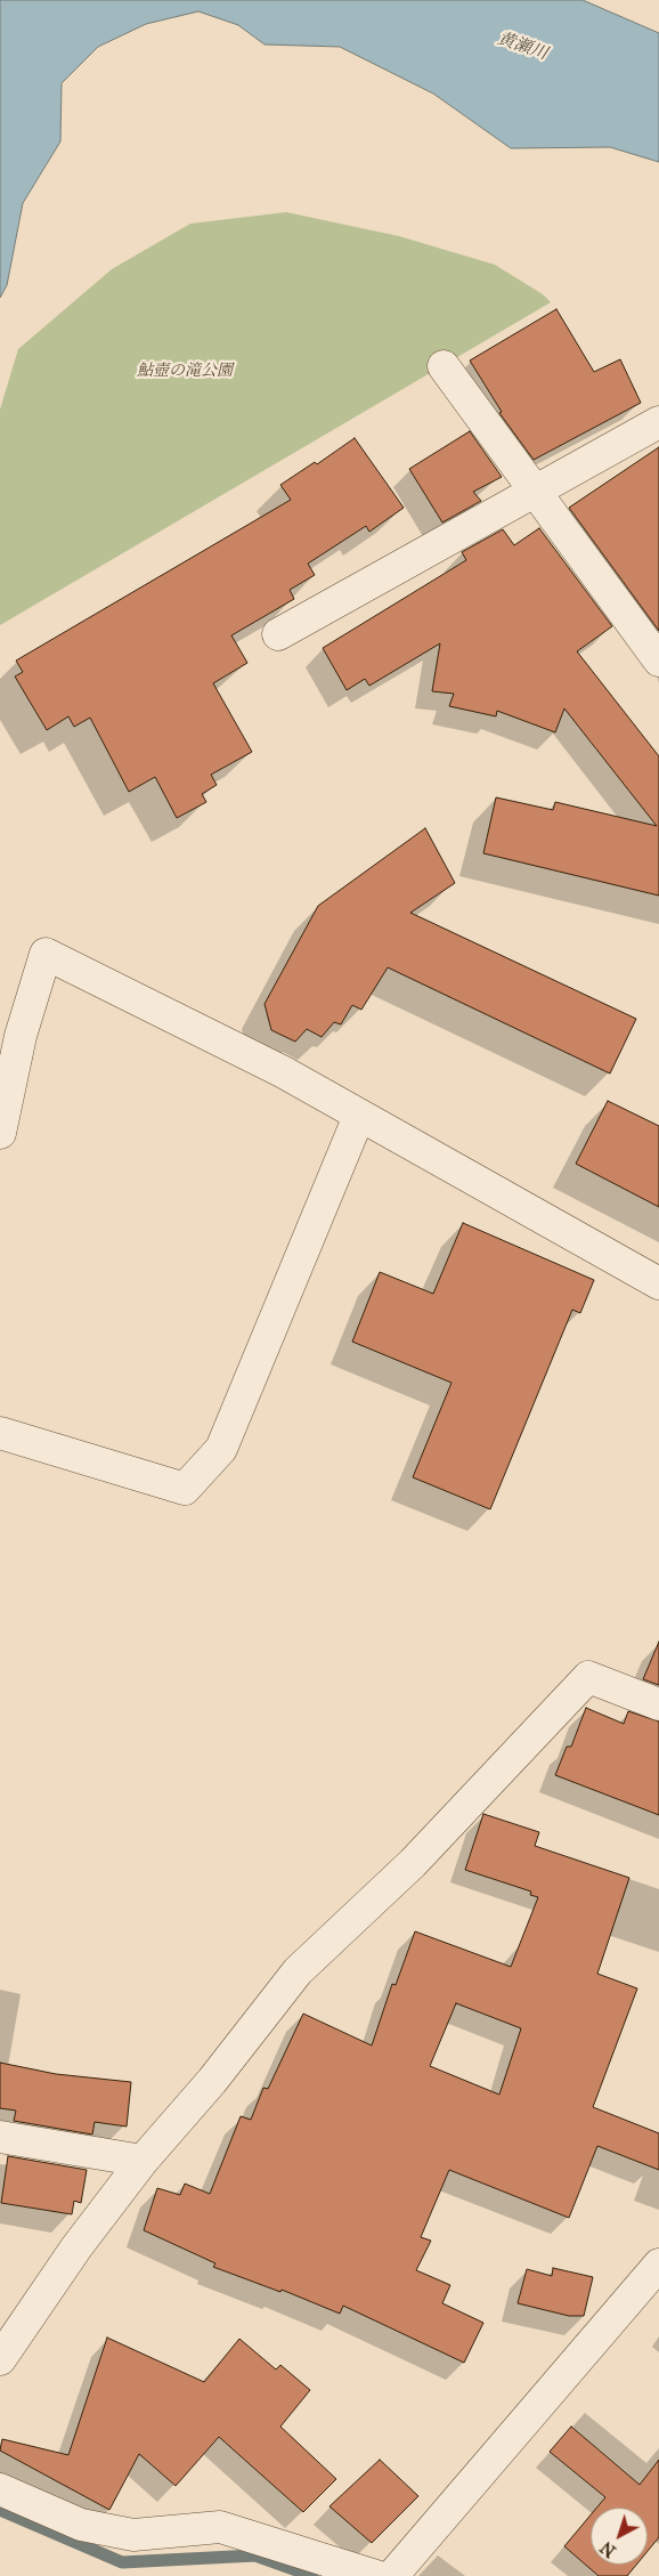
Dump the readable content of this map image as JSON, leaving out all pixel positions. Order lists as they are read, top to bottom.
{
  "water": ["黄瀬川"],
  "parks": ["鮎壺の滝公園"],
  "north": "bottom left"
}
